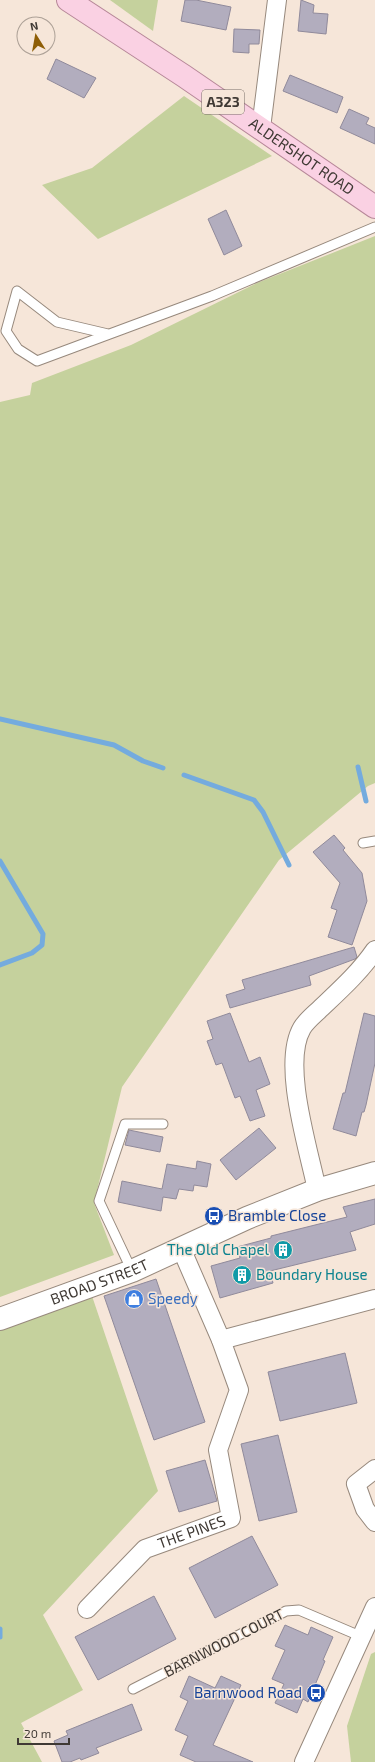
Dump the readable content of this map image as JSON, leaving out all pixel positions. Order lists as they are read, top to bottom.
{
  "streets": {
    "main road": ["A323", "ALDERSHOT ROAD"],
    "street": ["BROAD STREET", "THE PINES"],
    "lane": ["BARNWOOD COURT"]
  },
  "crossings": [
    ["BROAD STREET", "THE PINES"]
  ],
  "places": {
    "bus stop": ["Bramble Close", "Barnwood Road"],
    "building": ["The Old Chapel", "Boundary House"],
    "shop": ["Speedy"]
  },
  "scale_bar": "20 m",
  "north": "top"
}
